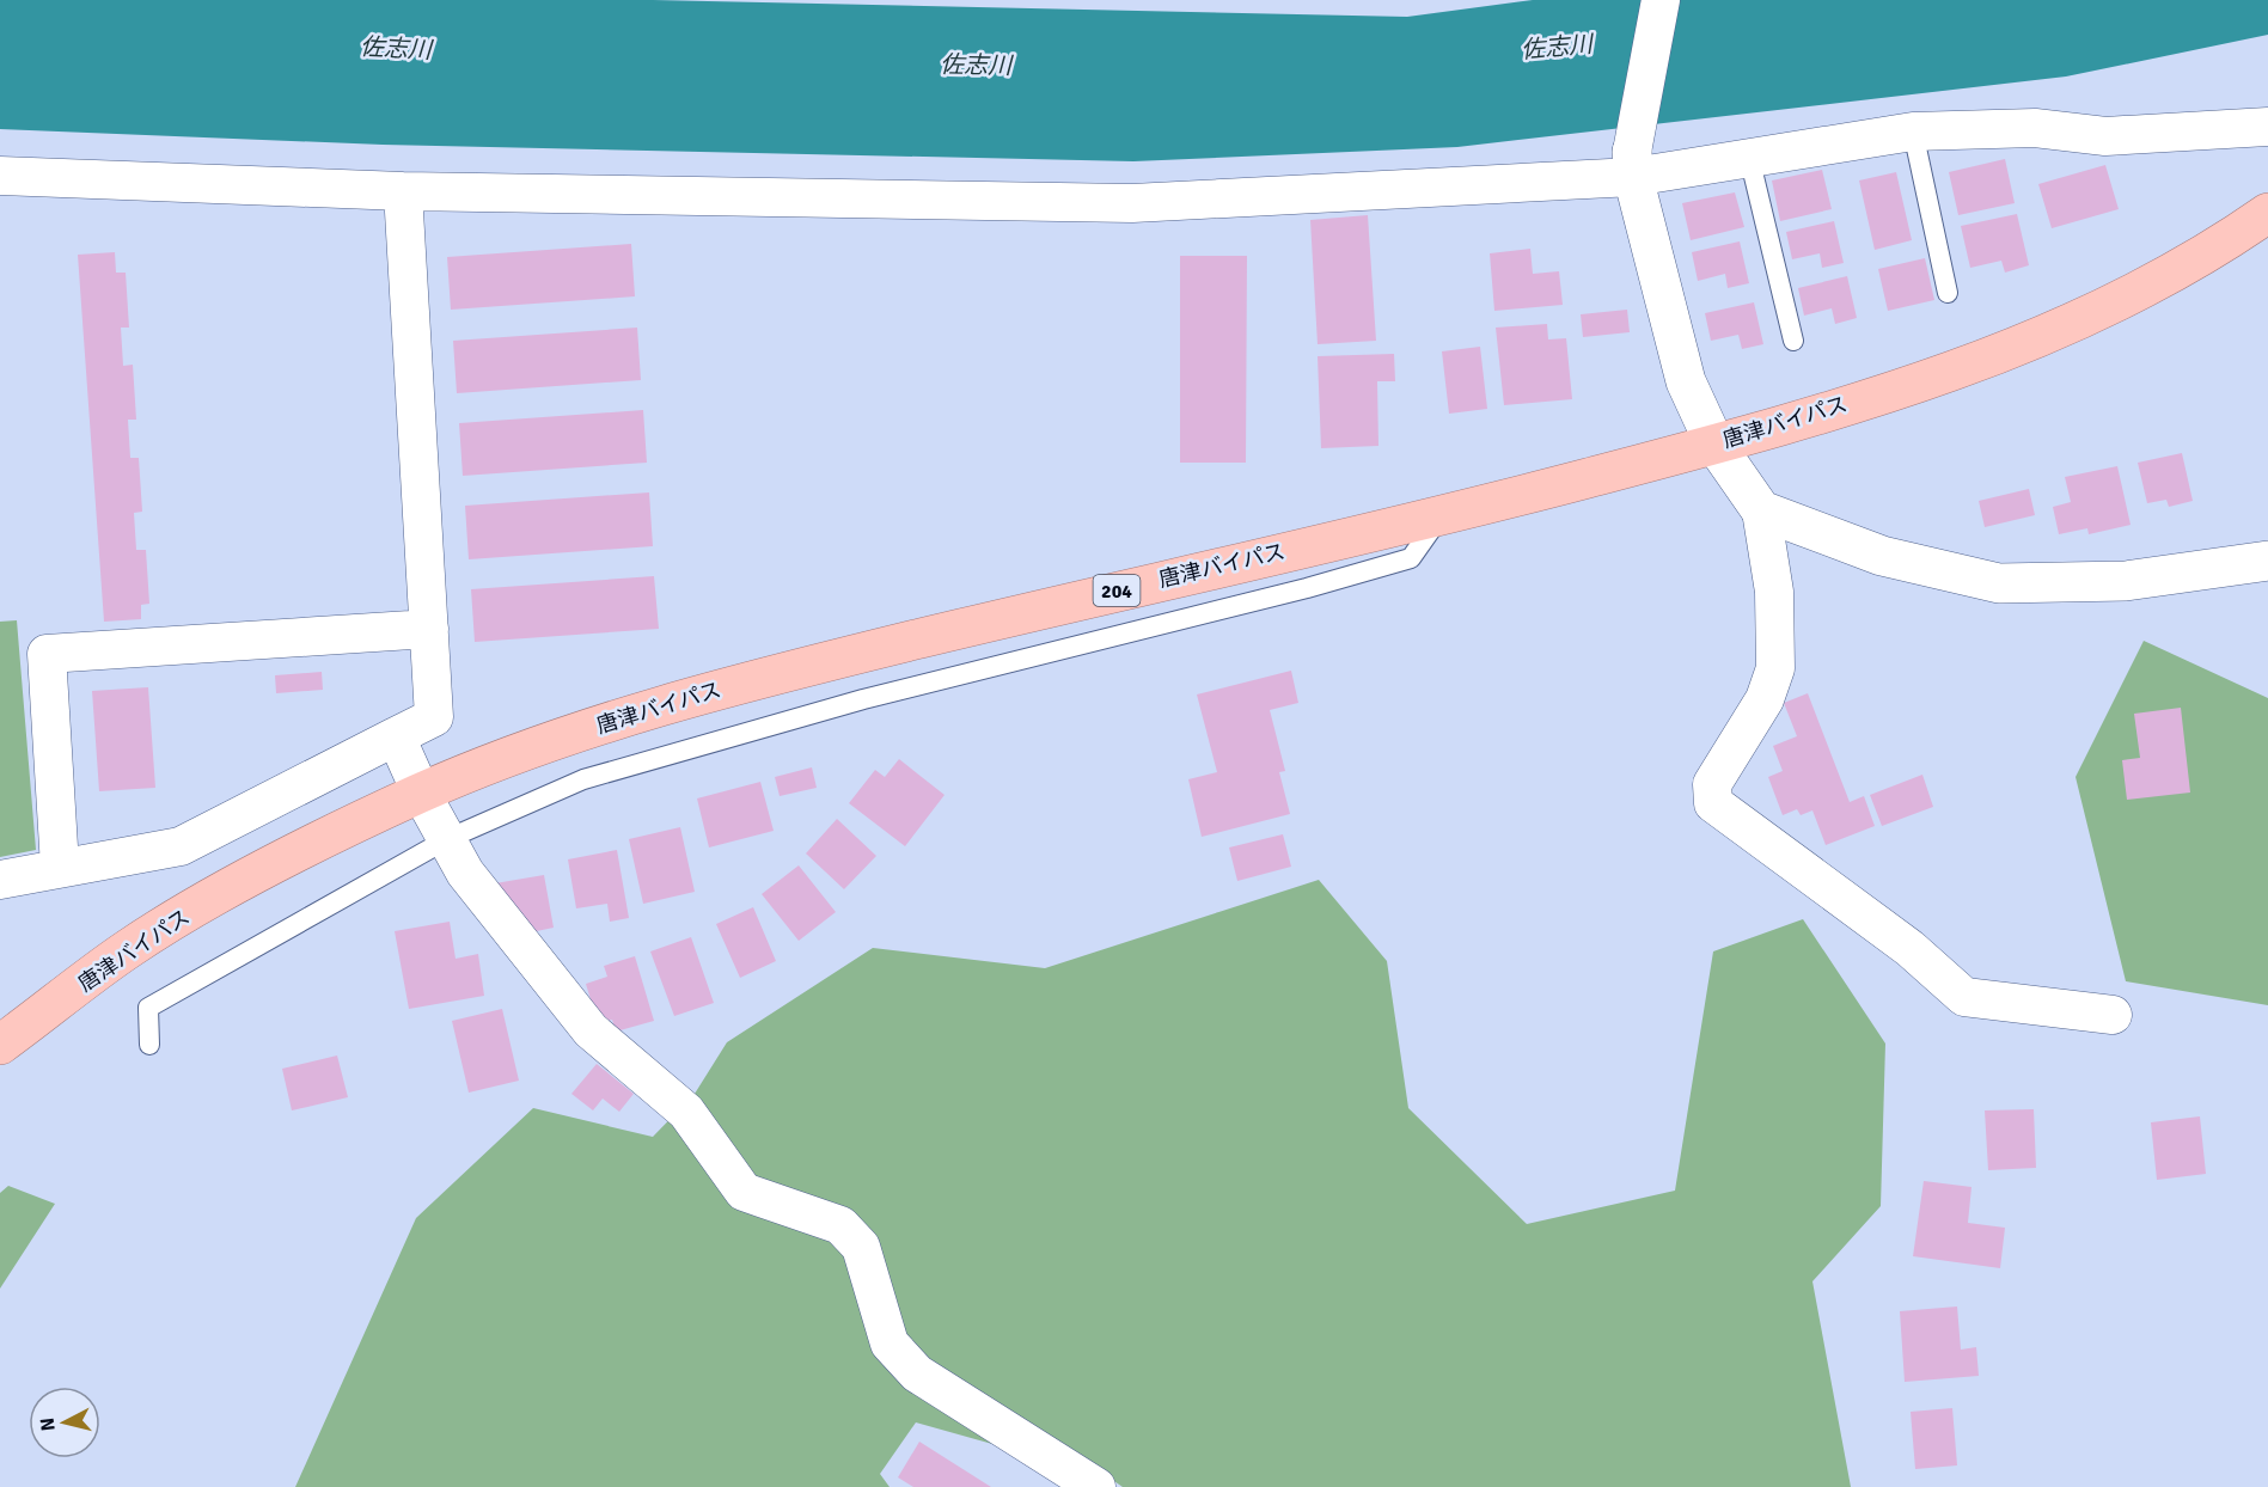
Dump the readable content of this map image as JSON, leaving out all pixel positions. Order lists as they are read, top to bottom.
{
  "streets": {
    "highway": ["唐津バイパス", "204"]
  },
  "water": ["佐志川"],
  "north": "left"
}
